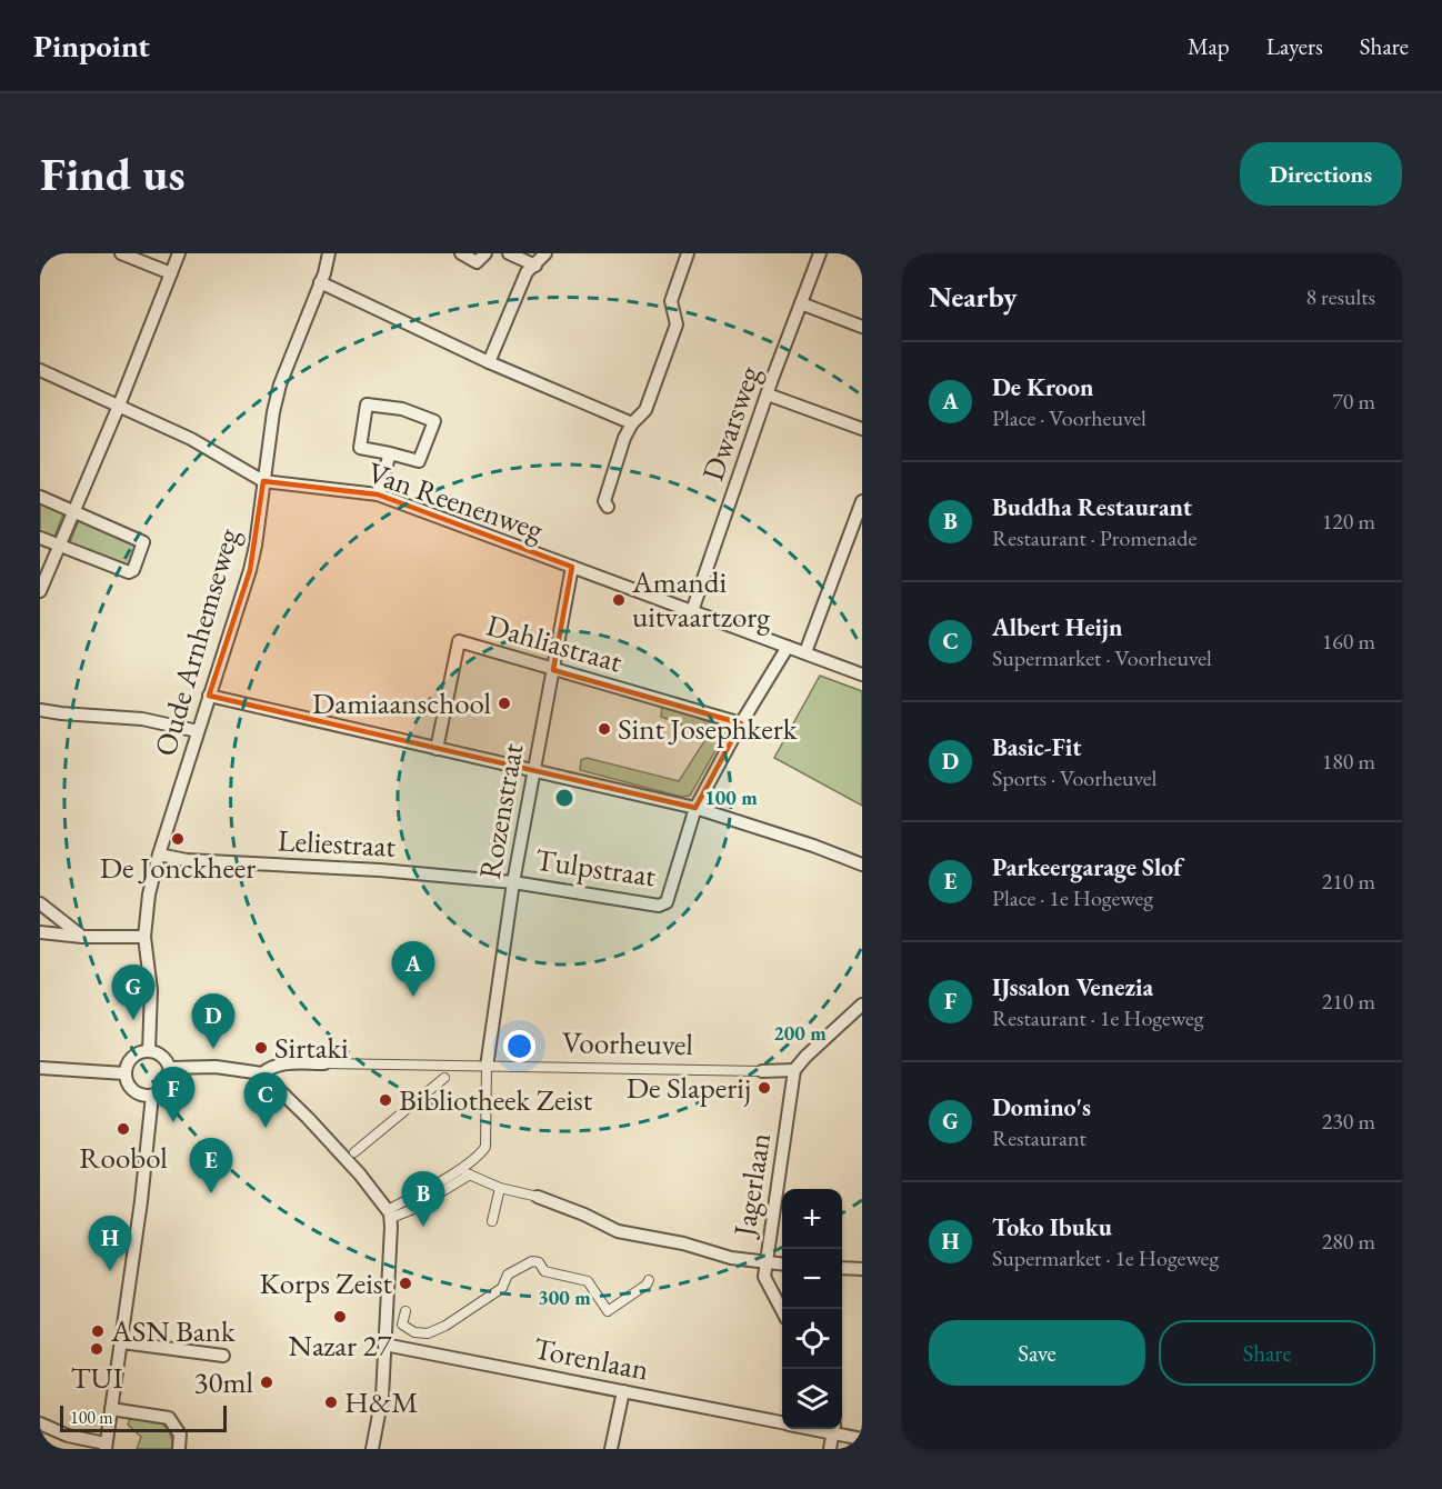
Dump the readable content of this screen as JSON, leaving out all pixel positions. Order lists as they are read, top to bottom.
{
  "streets": {
    "street": [
      "Dwarsweg",
      "Van Reenenweg",
      "Oude Arnhemseweg",
      "Dahliastraat",
      "Rozenstraat",
      "Leliestraat",
      "Tulpstraat",
      "Voorheuvel",
      "Jagerlaan",
      "Torenlaan"
    ]
  },
  "crossings": [
    ["Dwarsweg", "Van Reenenweg"],
    ["Van Reenenweg", "Oude Arnhemseweg"],
    ["Van Reenenweg", "Rozenstraat"],
    ["Van Reenenweg", "Tulpstraat"],
    ["Oude Arnhemseweg", "Leliestraat"],
    ["Oude Arnhemseweg", "Voorheuvel"],
    ["Dahliastraat", "Rozenstraat"],
    ["Dahliastraat", "Tulpstraat"],
    ["Rozenstraat", "Leliestraat"],
    ["Rozenstraat", "Tulpstraat"],
    ["Rozenstraat", "Voorheuvel"],
    ["Leliestraat", "Tulpstraat"],
    ["Voorheuvel", "Jagerlaan"]
  ],
  "places": [
    "Amandi uitvaartzorg",
    "Damiaanschool",
    "Sint Josephkerk",
    "De Jonckheer",
    "Sirtaki",
    "De Slaperij",
    "Bibliotheek Zeist",
    "Roobol",
    "Korps Zeist",
    "Nazar 27",
    "ASN Bank",
    "TUI",
    "30ml",
    "H&M"
  ],
  "scale_bar": "100 m",
  "page": {
    "header": "Pinpoint",
    "nav": ["Map", "Layers", "Share"],
    "buttons": [
      "Directions",
      ["Save", "Share"]
    ],
    "title": "Find us",
    "heading": ["Nearby", "8 results"],
    "list": [
      {
        "mark": "A",
        "name": "De Kroon",
        "note": "Place · Voorheuvel",
        "value": "70 m"
      },
      {
        "mark": "B",
        "name": "Buddha Restaurant",
        "note": "Restaurant · Promenade",
        "value": "120 m"
      },
      {
        "mark": "C",
        "name": "Albert Heijn",
        "note": "Supermarket · Voorheuvel",
        "value": "160 m"
      },
      {
        "mark": "D",
        "name": "Basic-Fit",
        "note": "Sports · Voorheuvel",
        "value": "180 m"
      },
      {
        "mark": "E",
        "name": "Parkeergarage Slof",
        "note": "Place · 1e Hogeweg",
        "value": "210 m"
      },
      {
        "mark": "F",
        "name": "IJssalon Venezia",
        "note": "Restaurant · 1e Hogeweg",
        "value": "210 m"
      },
      {
        "mark": "G",
        "name": "Domino's",
        "note": "Restaurant",
        "value": "230 m"
      },
      {
        "mark": "H",
        "name": "Toko Ibuku",
        "note": "Supermarket · 1e Hogeweg",
        "value": "280 m"
      }
    ],
    "pins": [
      "A",
      "G",
      "D",
      "F",
      "C",
      "E",
      "B",
      "H"
    ],
    "map_buttons": ["+", "−"],
    "scale": "100 m"
  },
  "rings": ["100 m", "200 m", "300 m"]
}
